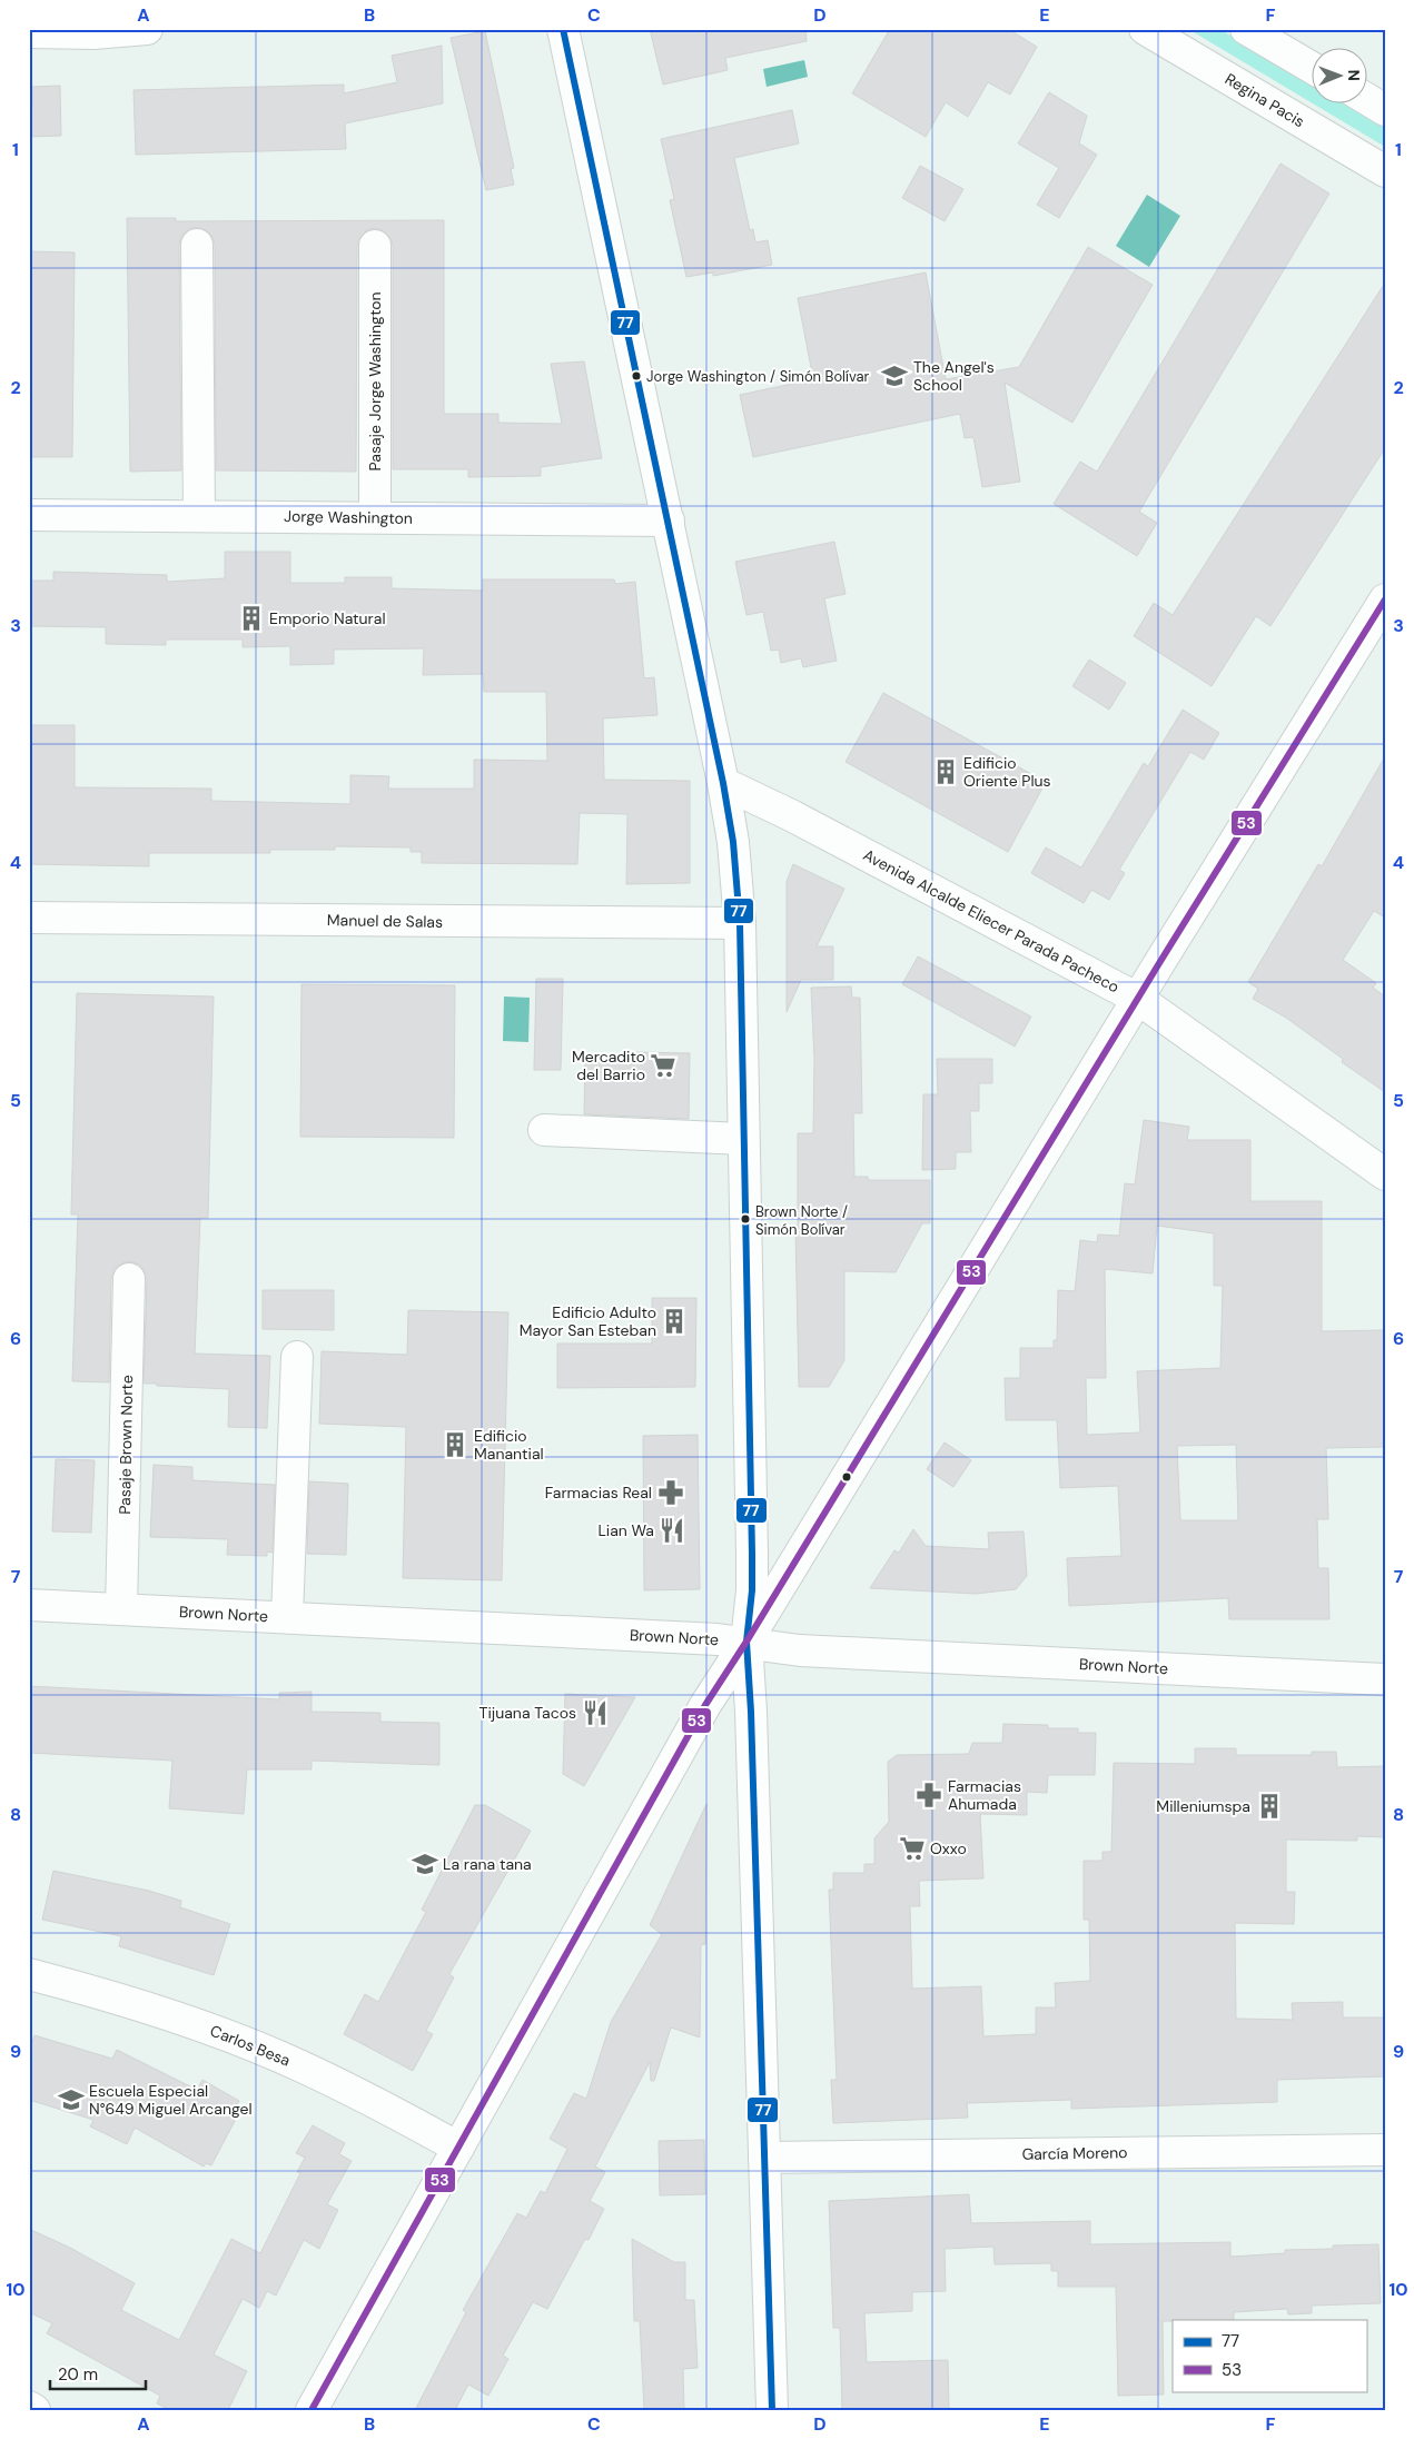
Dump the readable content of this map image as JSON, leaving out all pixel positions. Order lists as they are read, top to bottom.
{
  "streets": {
    "street": [
      "Regina Pacis",
      "Pasaje Jorge Washington",
      "Jorge Washington",
      "Manuel de Salas",
      "Avenida Alcalde Eliecer Parada Pacheco",
      "Pasaje Brown Norte",
      "Brown Norte",
      "Carlos Besa",
      "García Moreno"
    ]
  },
  "crossings": [
    ["Pasaje Jorge Washington", "Jorge Washington"],
    ["Pasaje Brown Norte", "Brown Norte"]
  ],
  "places": {
    "other": ["Jorge Washington / Simón Bolívar", "Brown Norte / Simón Bolívar"],
    "school or university": ["The Angel's School", "La rana tana", "Escuela Especial N°649 Miguel Arcangel"],
    "building": [
      "Emporio Natural",
      "Edificio Oriente Plus",
      "Edificio Adulto Mayor San Esteban",
      "Edificio Manantial",
      "Milleniumspa"
    ],
    "supermarket": ["Mercadito del Barrio", "Oxxo"],
    "pharmacy": ["Farmacias Real", "Farmacias Ahumada"],
    "restaurant": ["Lian Wa", "Tijuana Tacos"]
  },
  "lines": ["transit line 77", "transit line 53"],
  "legend": ["77", "53"],
  "scale_bar": "20 m",
  "north": "right",
  "grid": {
    "columns": [
      "A",
      "B",
      "C",
      "D",
      "E",
      "F"
    ],
    "rows": [
      "1",
      "2",
      "3",
      "4",
      "5",
      "6",
      "7",
      "8",
      "9",
      "10"
    ]
  }
}
